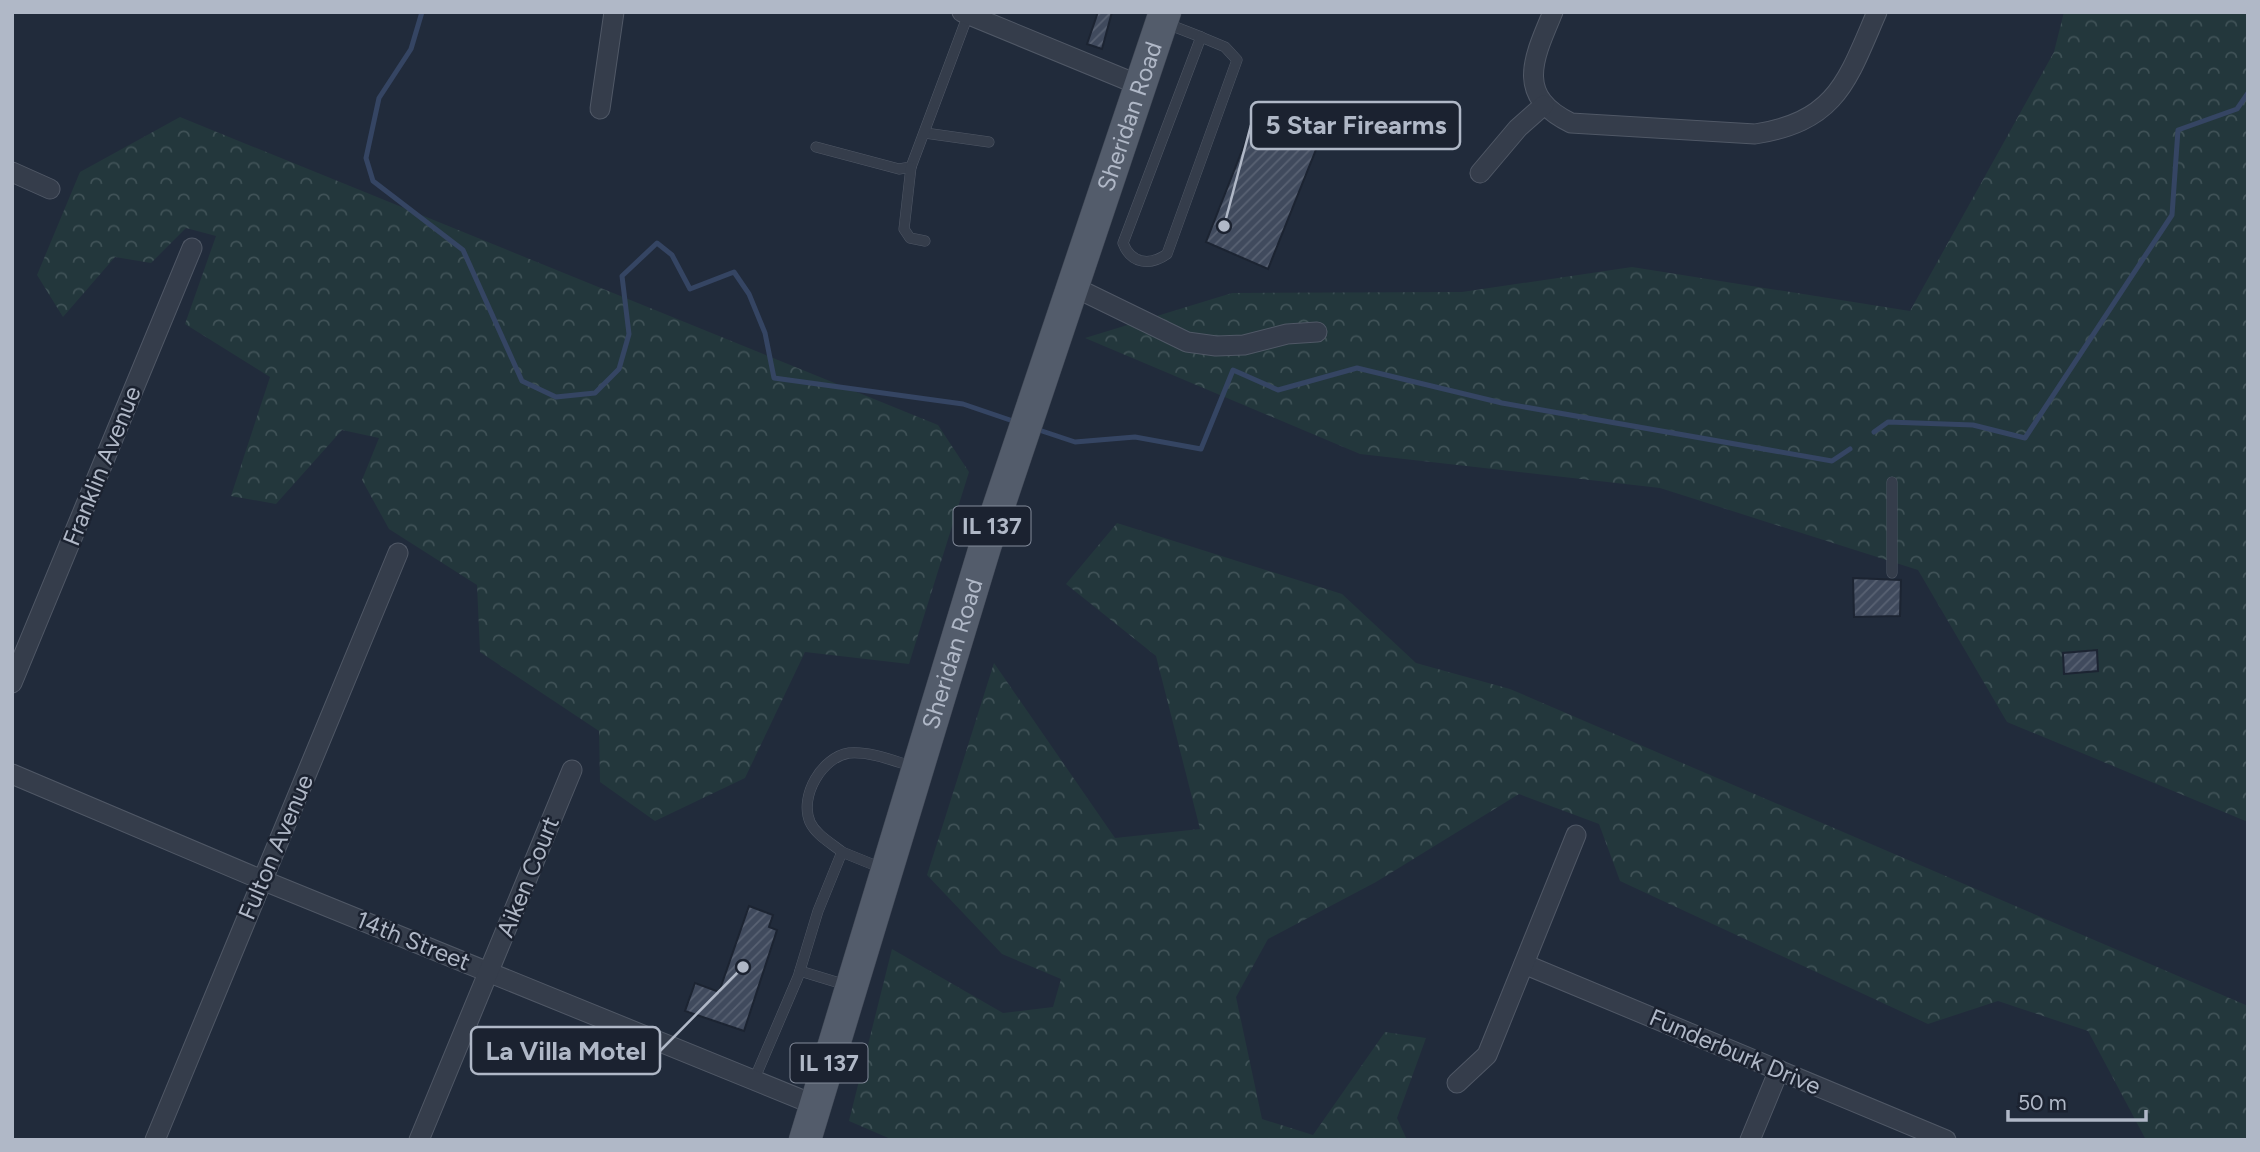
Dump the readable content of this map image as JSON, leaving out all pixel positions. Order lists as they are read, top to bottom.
{
  "streets": {
    "main road": ["Sheridan Road", "IL 137"],
    "street": [
      "Franklin Avenue",
      "Fulton Avenue",
      "Aiken Court",
      "14th Street",
      "Funderburk Drive"
    ]
  },
  "crossings": [
    ["Sheridan Road", "14th Street"],
    ["Fulton Avenue", "14th Street"],
    ["Aiken Court", "14th Street"]
  ],
  "places": ["5 Star Firearms", "La Villa Motel"],
  "scale_bar": "50 m"
}
